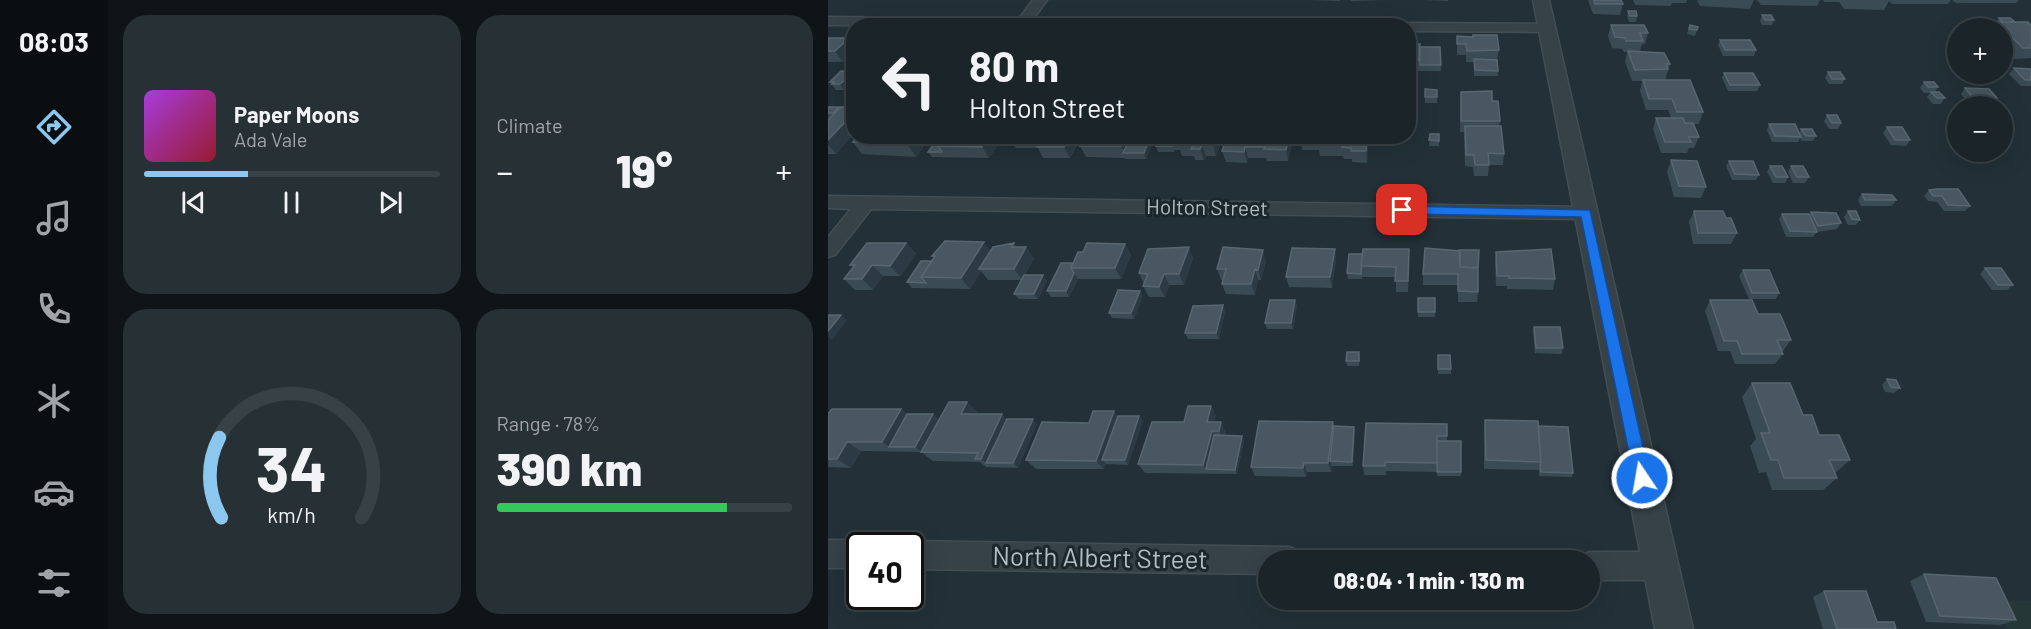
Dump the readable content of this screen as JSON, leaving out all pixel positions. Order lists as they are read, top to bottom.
{
  "streets": {
    "street": ["Holton Street", "North Albert Street"]
  },
  "page": {
    "tabs": "08:03",
    "tile": [
      "Climate",
      ["Range · 78%", "390 km"]
    ],
    "map_buttons": ["+", "−"],
    "turn": ["80 m", "Holton Street"],
    "song": ["Paper Moons", "Ada Vale"],
    "heat": ["−", "19°", "+"],
    "limit": "40",
    "trip": "08:04 · 1 min · 130 m",
    "gauge": ["34", "km/h"]
  }
}
